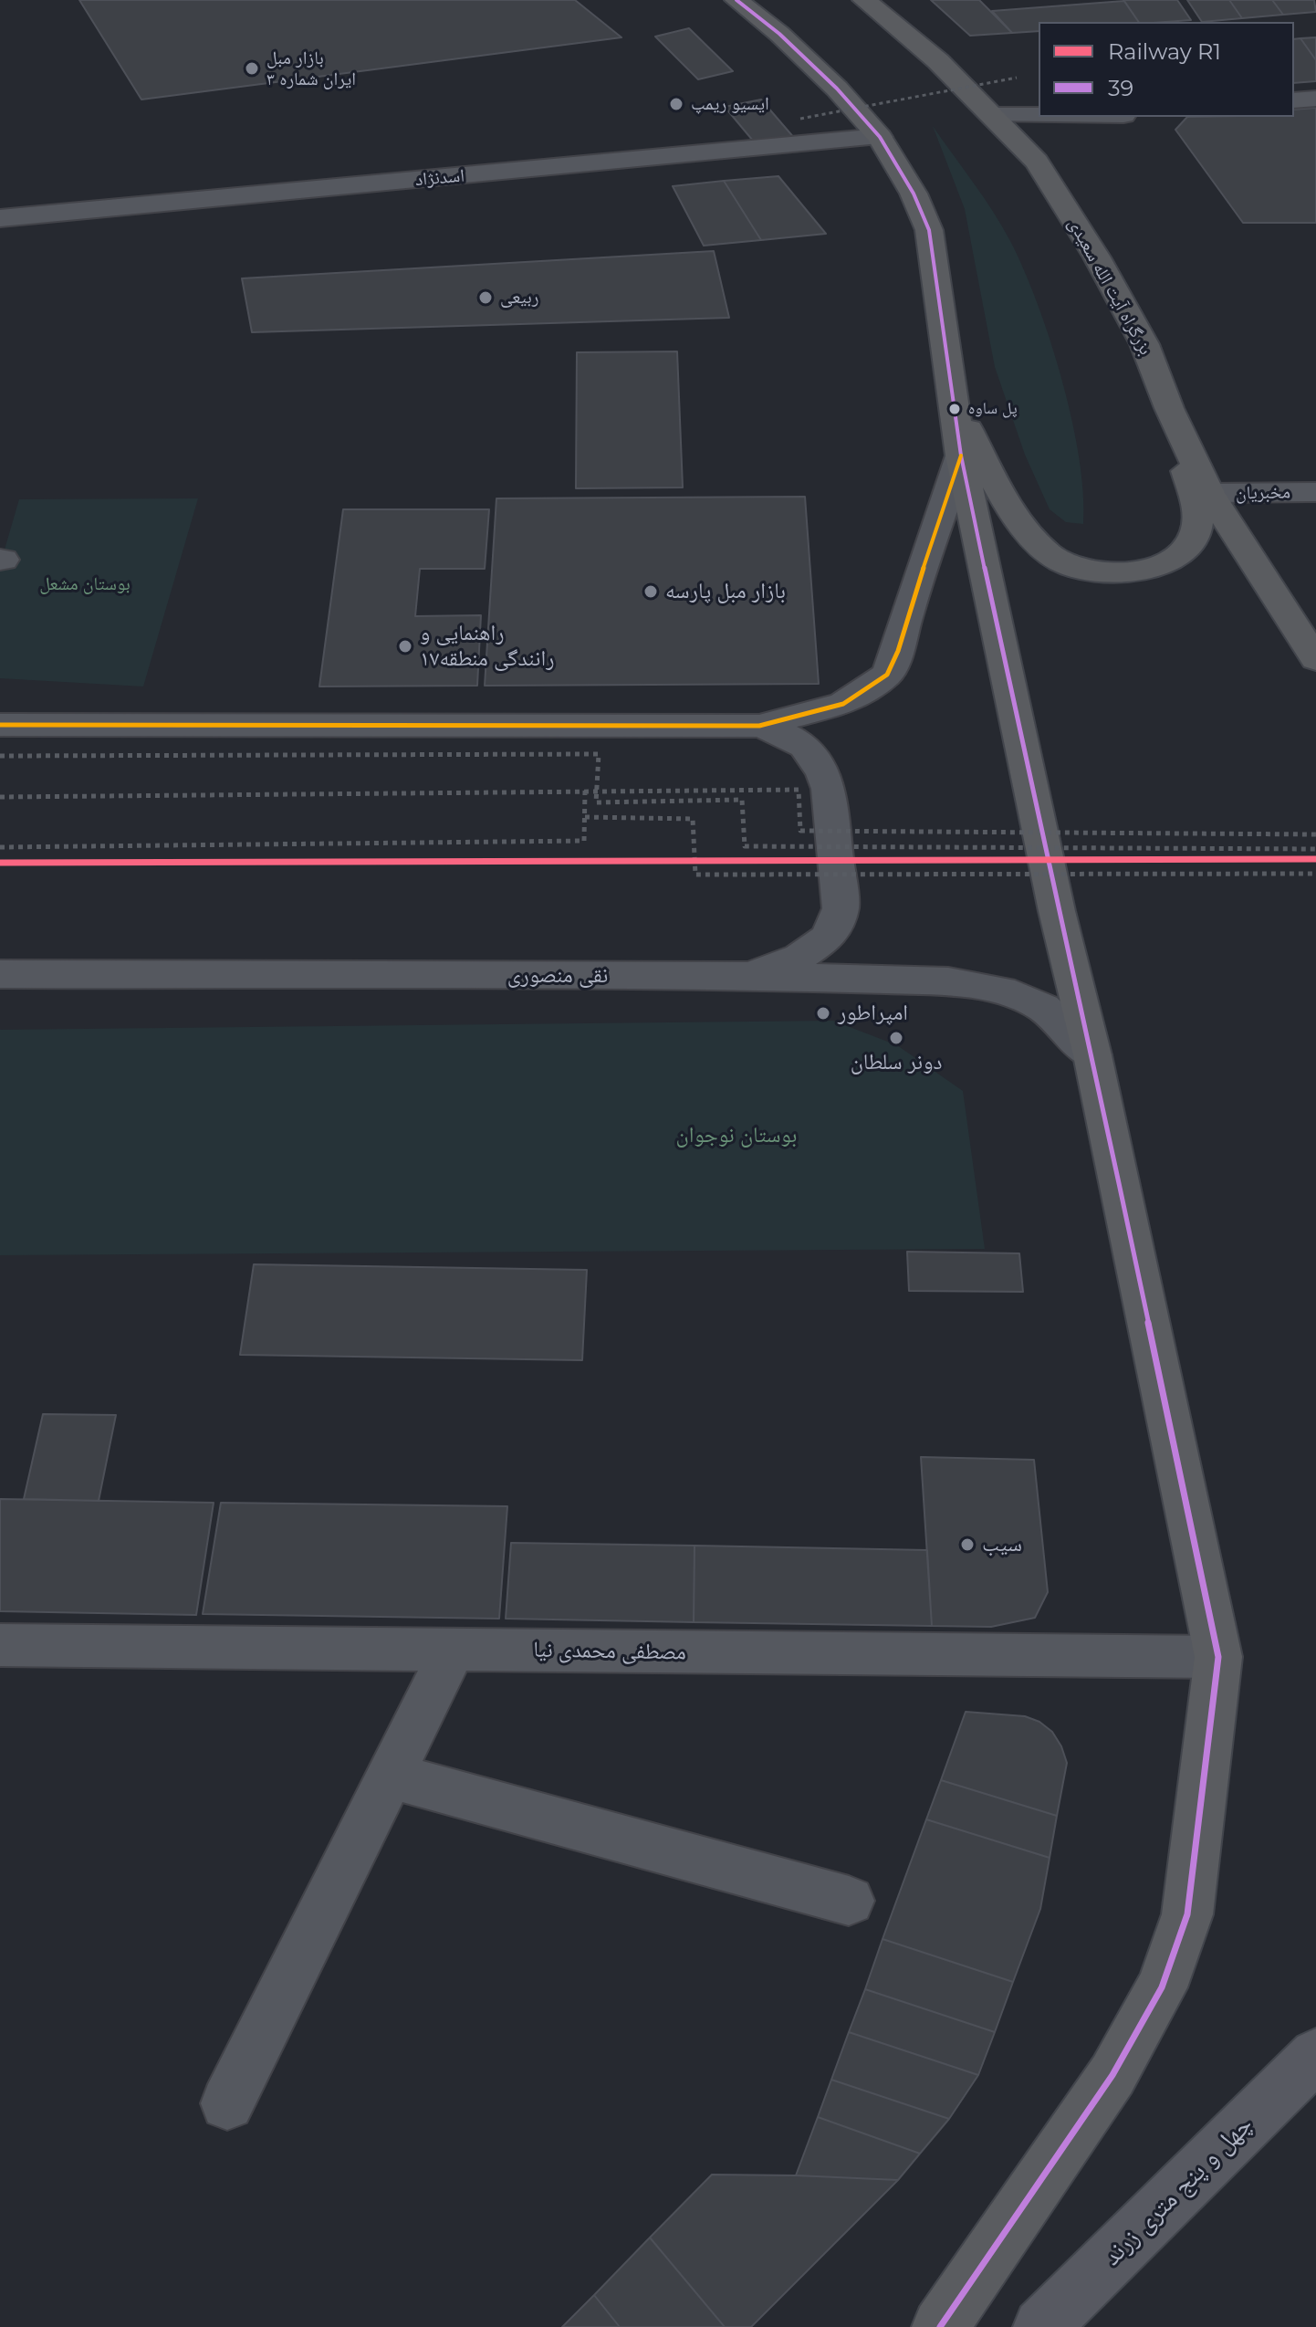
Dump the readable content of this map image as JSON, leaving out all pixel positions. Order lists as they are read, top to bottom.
{
  "streets": {
    "highway": ["بزرگراه آیت الله سعیدی"],
    "main road": ["چهل و پنج متری زرند"],
    "street": [
      "اسدنژاد",
      "مخبریان",
      "نقی منصوری",
      "مصطفی محمدی نیا"
    ]
  },
  "crossings": [
    ["بزرگراه آیت الله سعیدی", "مخبریان"]
  ],
  "parks": ["بوستان مشعل", "بوستان نوجوان"],
  "places": [
    "بازار مبل ایران شماره ۳",
    "ایسیو ریمپ",
    "ربیعی",
    "پل ساوه",
    "بازار مبل پارسه",
    "راهنمایی و رانندگی منطقه۱۷",
    "امپراطور",
    "دونر سلطان",
    "سیب"
  ],
  "lines": ["transit line 39", "rail line R1"],
  "legend": ["Railway R1", "39"]
}
